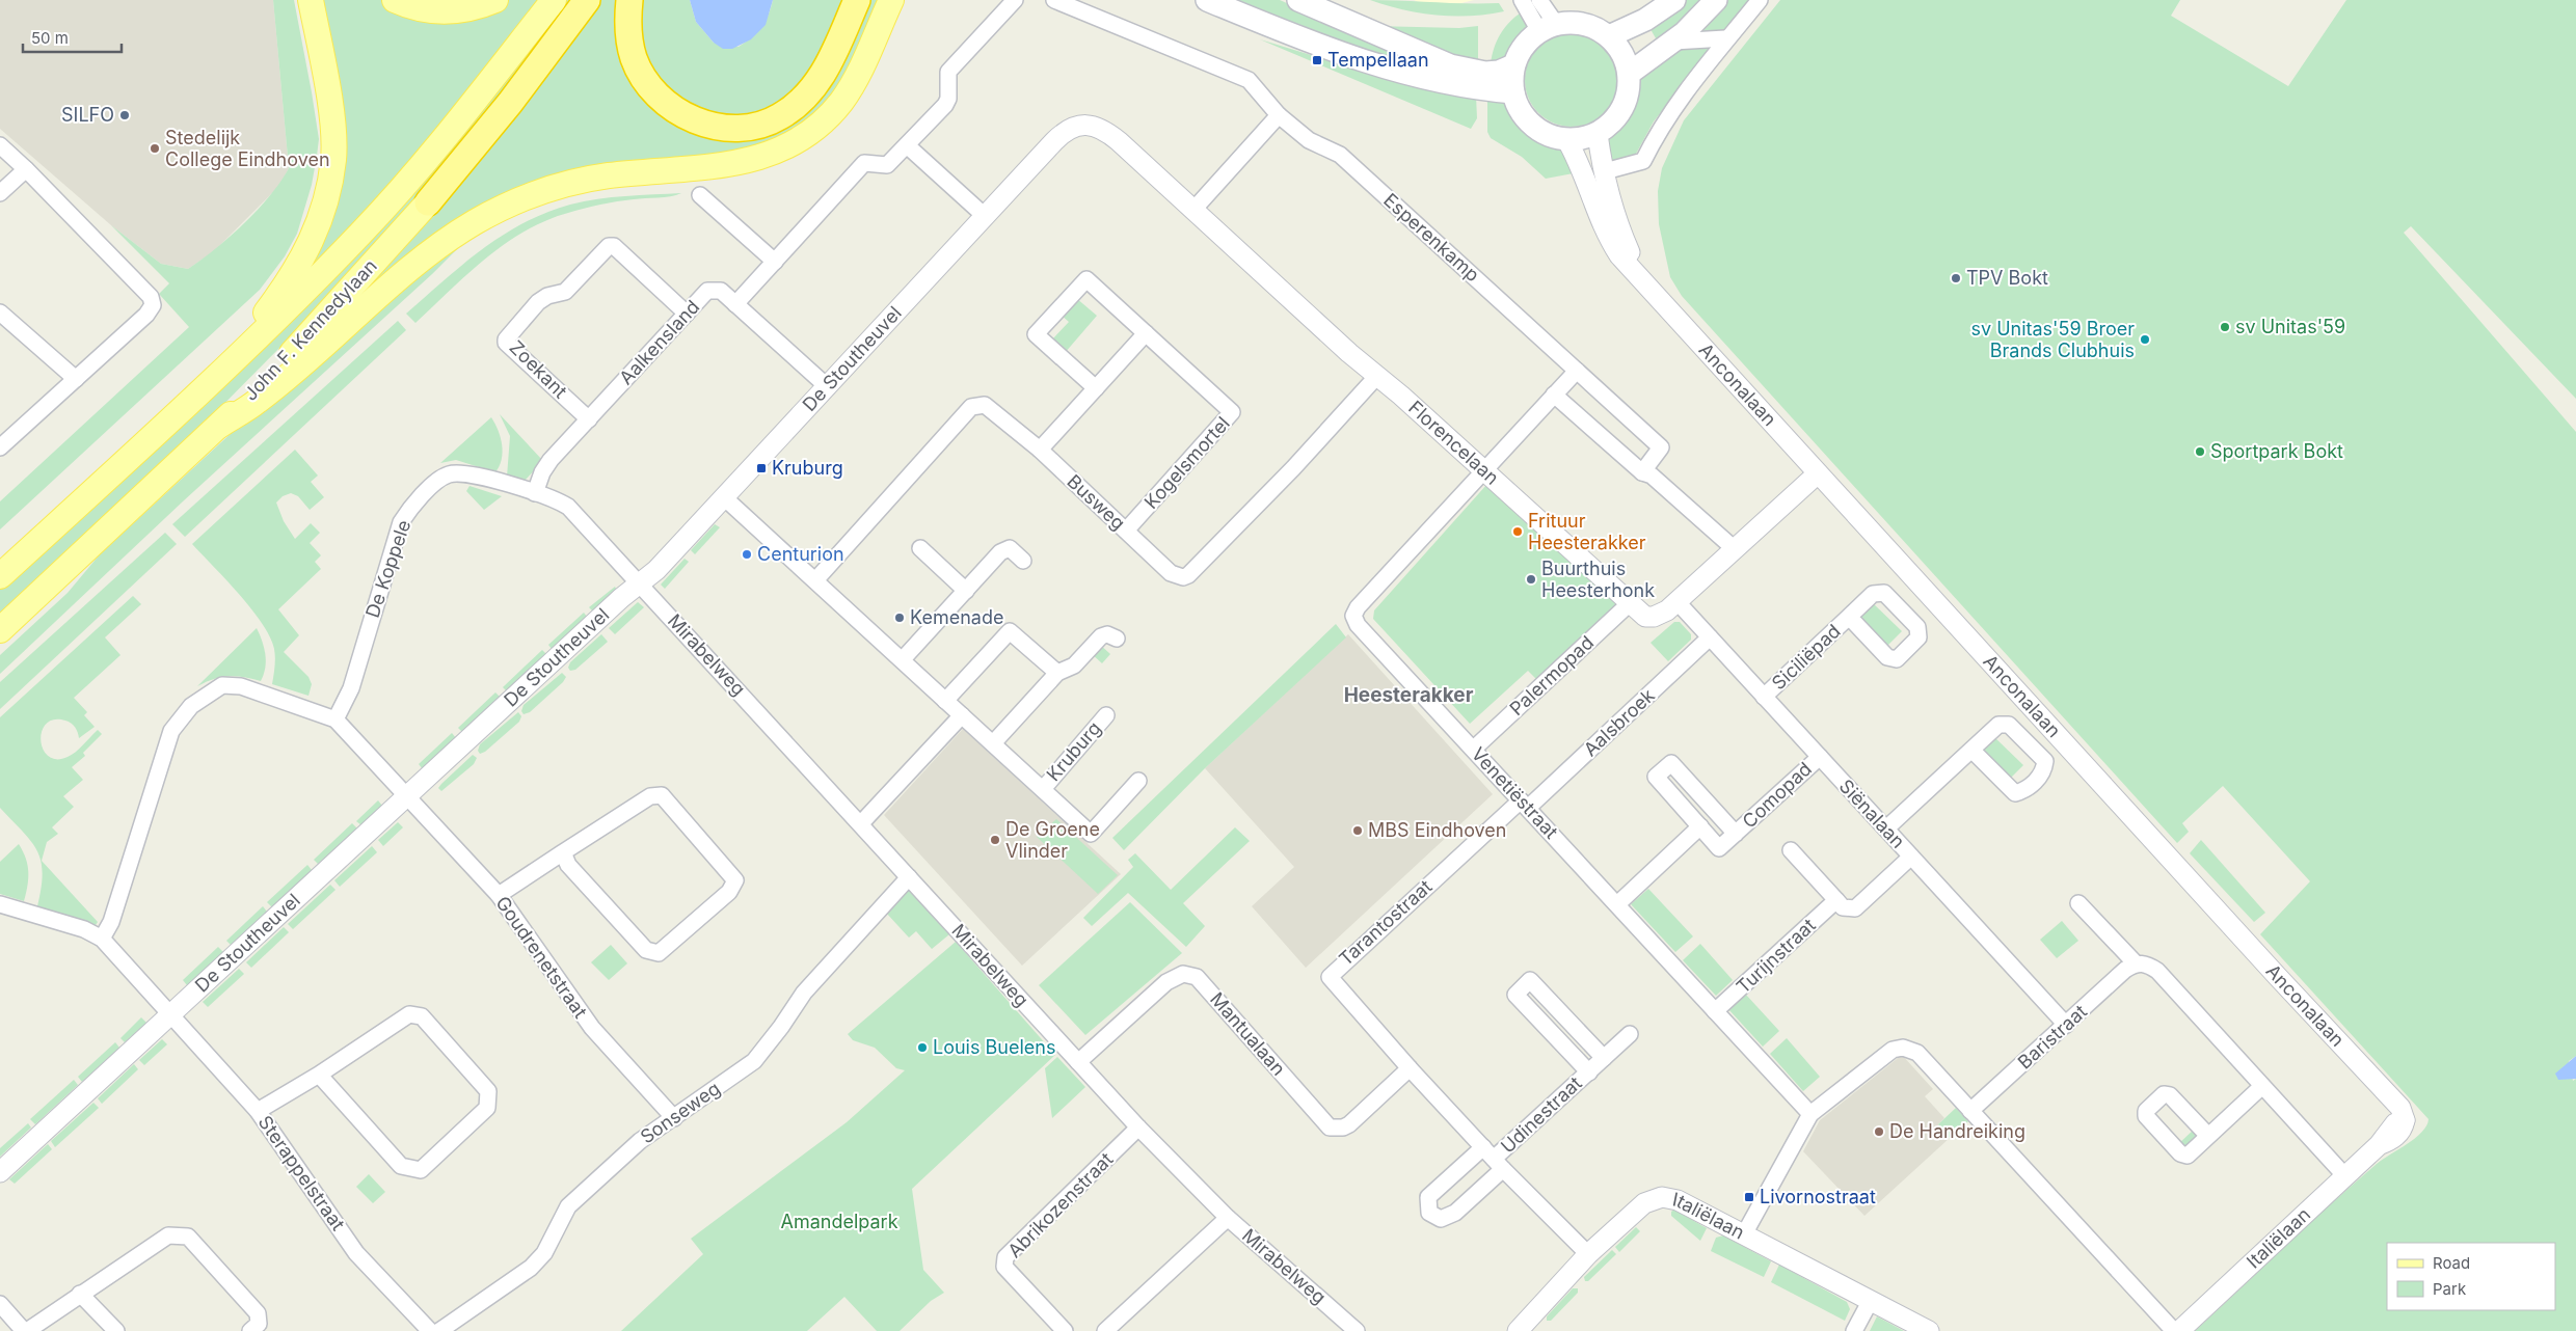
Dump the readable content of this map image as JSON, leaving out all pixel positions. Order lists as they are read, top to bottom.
{
  "streets": {
    "highway": ["John F. Kennedylaan"],
    "street": [
      "Esperenkamp",
      "Aalkensland",
      "De Stoutheuvel",
      "Zoekant",
      "Anconalaan",
      "Florencelaan",
      "Kogelsmortel",
      "Busweg",
      "De Koppele",
      "Mirabelweg",
      "Siciliëpad",
      "Palermopad",
      "Aalsbroek",
      "Kruburg",
      "Venetiëstraat",
      "Comopad",
      "Siënalaan",
      "Tarantostraat",
      "Turijnstraat",
      "Goudrenetstraat",
      "Mantualaan",
      "Baristraat",
      "Sonseweg",
      "Udinestraat",
      "Sterappelstraat",
      "Abrikozenstraat",
      "Italiëlaan"
    ]
  },
  "crossings": [
    ["Aalkensland", "De Stoutheuvel"],
    ["Aalkensland", "Zoekant"],
    ["Aalkensland", "De Koppele"],
    ["De Stoutheuvel", "Florencelaan"],
    ["De Stoutheuvel", "De Koppele"],
    ["De Stoutheuvel", "Mirabelweg"],
    ["De Stoutheuvel", "Kruburg"],
    ["De Stoutheuvel", "Goudrenetstraat"],
    ["De Stoutheuvel", "Sterappelstraat"],
    ["Anconalaan", "Florencelaan"],
    ["Anconalaan", "Italiëlaan"],
    ["Florencelaan", "Busweg"],
    ["Florencelaan", "Palermopad"],
    ["Florencelaan", "Venetiëstraat"],
    ["Florencelaan", "Siënalaan"],
    ["Kogelsmortel", "Busweg"],
    ["Busweg", "Kruburg"],
    ["De Koppele", "Mirabelweg"],
    ["Mirabelweg", "Mantualaan"],
    ["Mirabelweg", "Sonseweg"],
    ["Mirabelweg", "Abrikozenstraat"],
    ["Siciliëpad", "Siënalaan"],
    ["Palermopad", "Venetiëstraat"],
    ["Aalsbroek", "Venetiëstraat"],
    ["Aalsbroek", "Siënalaan"],
    ["Aalsbroek", "Tarantostraat"],
    ["Venetiëstraat", "Tarantostraat"],
    ["Venetiëstraat", "Turijnstraat"],
    ["Comopad", "Siënalaan"],
    ["Siënalaan", "Baristraat"],
    ["Tarantostraat", "Mantualaan"],
    ["Tarantostraat", "Udinestraat"],
    ["Tarantostraat", "Italiëlaan"],
    ["Goudrenetstraat", "Sonseweg"]
  ],
  "districts": ["Heesterakker"],
  "parks": ["Amandelpark"],
  "places": {
    "transit": ["Tempellaan", "Kruburg", "Livornostraat"],
    "other": [
      "SILFO",
      "Stedelijk College Eindhoven",
      "TPV Bokt",
      "sv Unitas'59",
      "sv Unitas'59 Broer Brands Clubhuis",
      "Sportpark Bokt",
      "Frituur Heesterakker",
      "Centurion",
      "Buurthuis Heesterhonk",
      "Kemenade",
      "MBS Eindhoven",
      "De Groene Vlinder",
      "Louis Buelens",
      "De Handreiking"
    ]
  },
  "legend": ["Road", "Park"],
  "scale_bar": "50 m"
}
